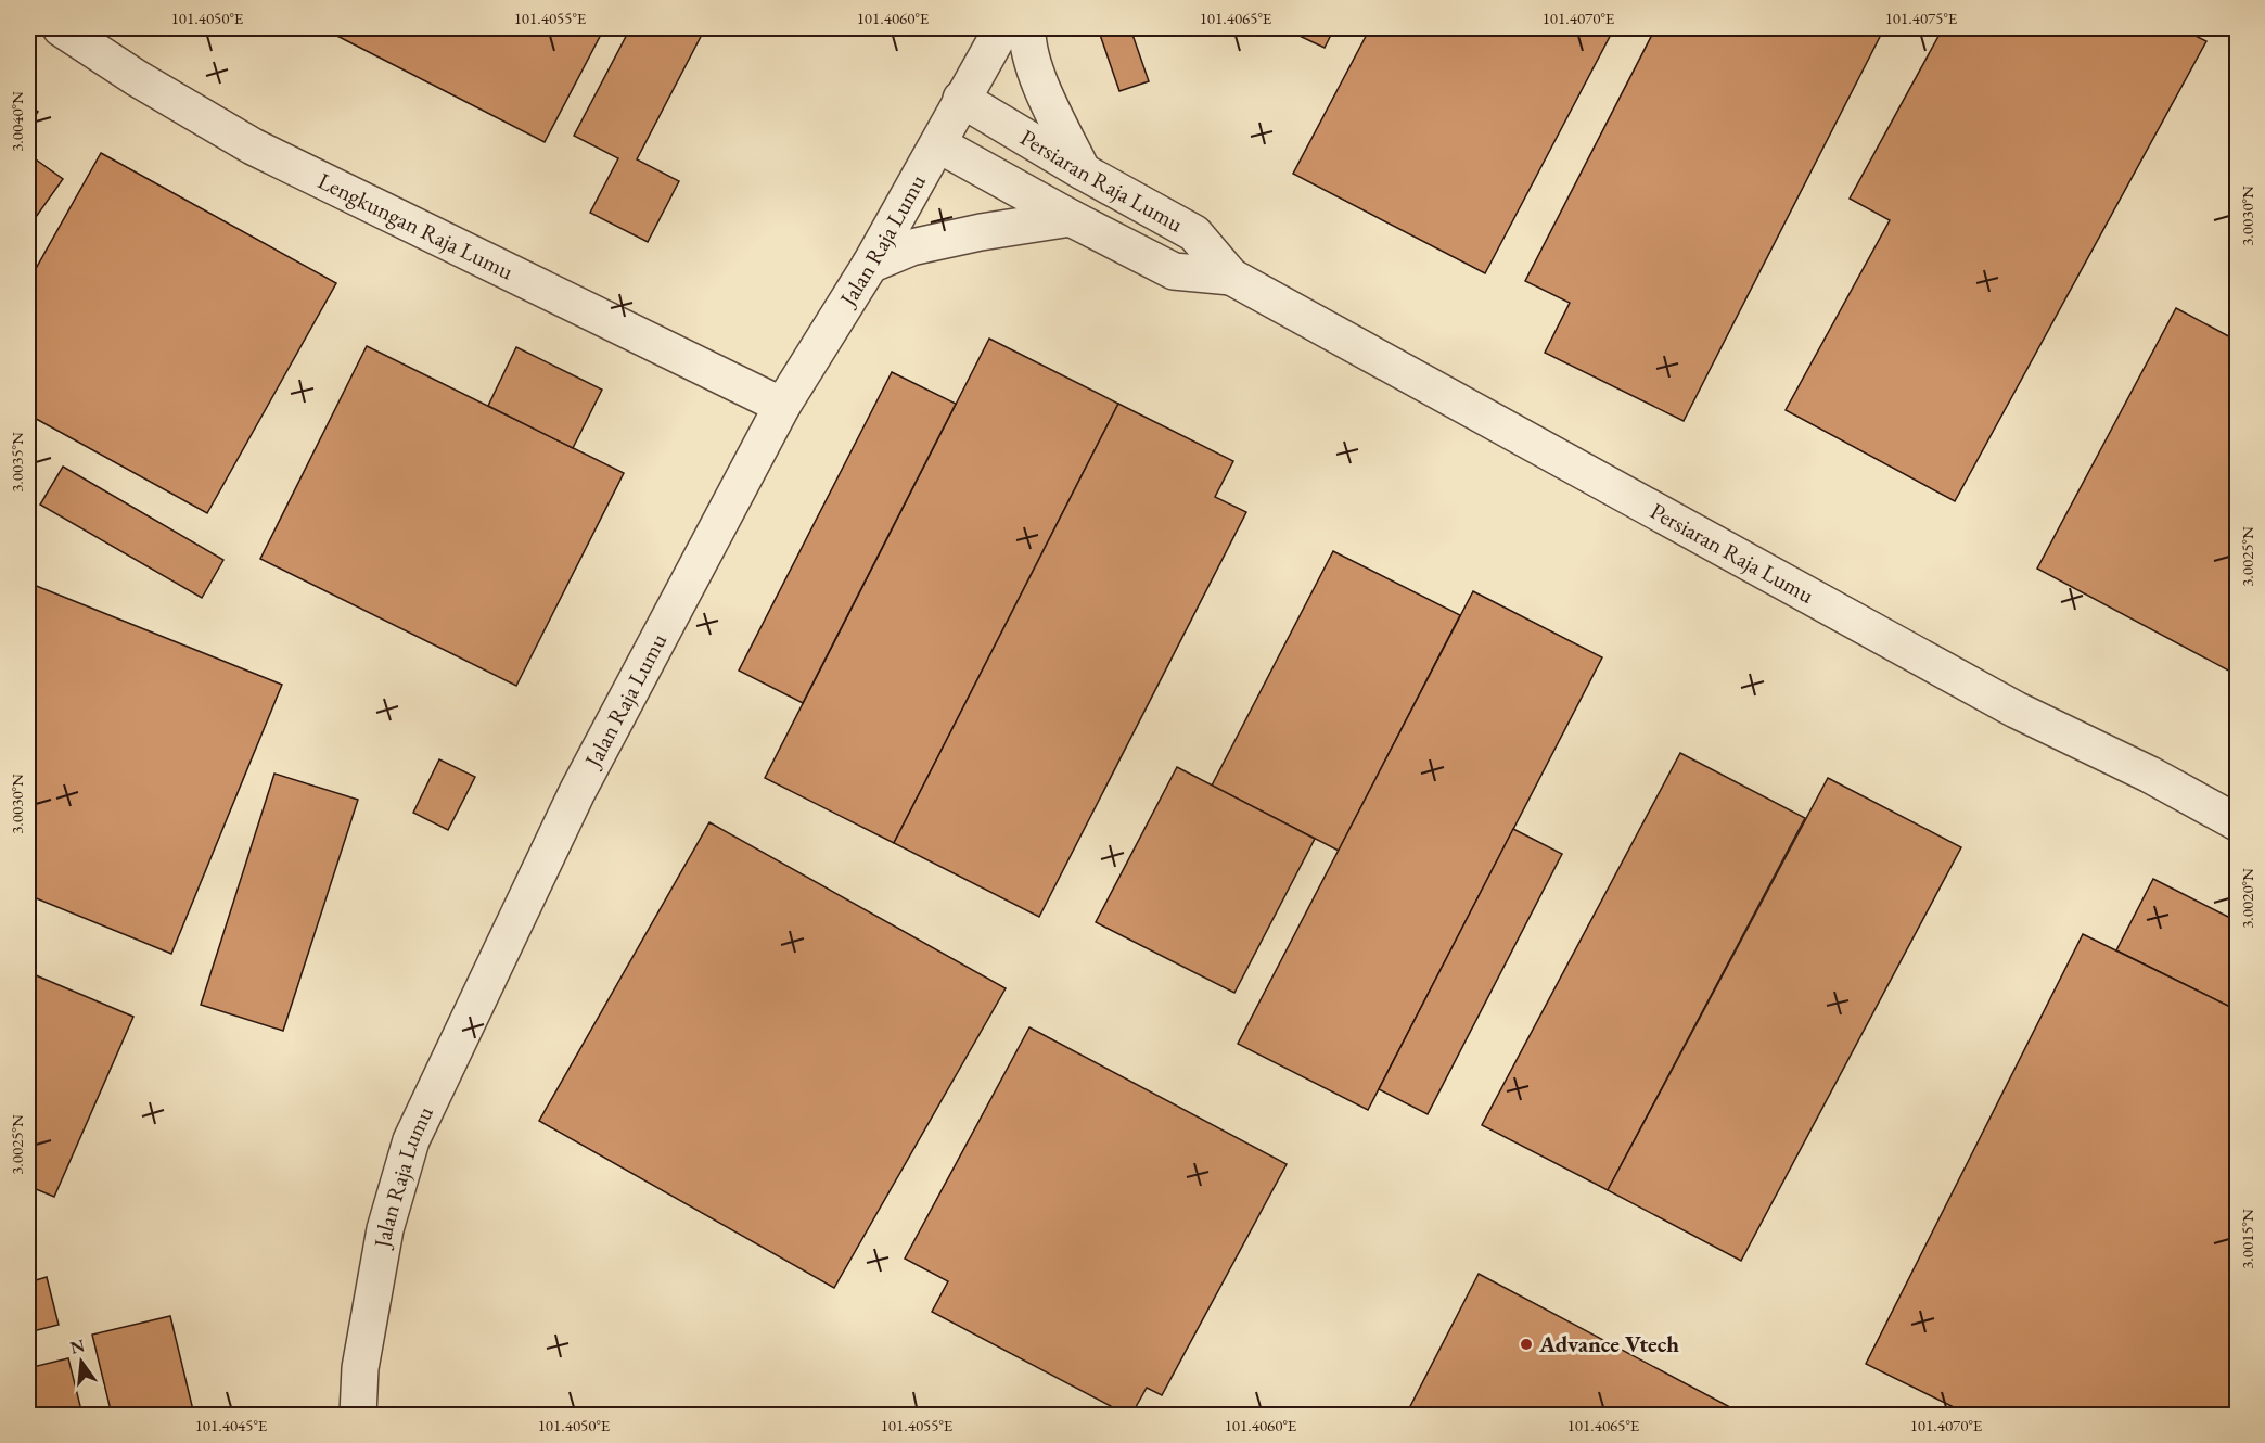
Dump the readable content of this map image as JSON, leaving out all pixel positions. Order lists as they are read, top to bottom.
{
  "streets": {
    "street": ["Persiaran Raja Lumu", "Lengkungan Raja Lumu", "Jalan Raja Lumu"]
  },
  "crossings": [
    ["Persiaran Raja Lumu", "Jalan Raja Lumu"],
    ["Lengkungan Raja Lumu", "Jalan Raja Lumu"]
  ],
  "places": ["Advance Vtech"],
  "north": "top",
  "coordinates": [
    "101.4050°E",
    "101.4055°E",
    "101.4060°E",
    "101.4065°E",
    "101.4070°E",
    "101.4075°E",
    "3.0040°N",
    "3.0030°N",
    "3.0035°N",
    "3.0025°N",
    "3.0020°N",
    "3.0015°N",
    "101.4045°E"
  ]
}
